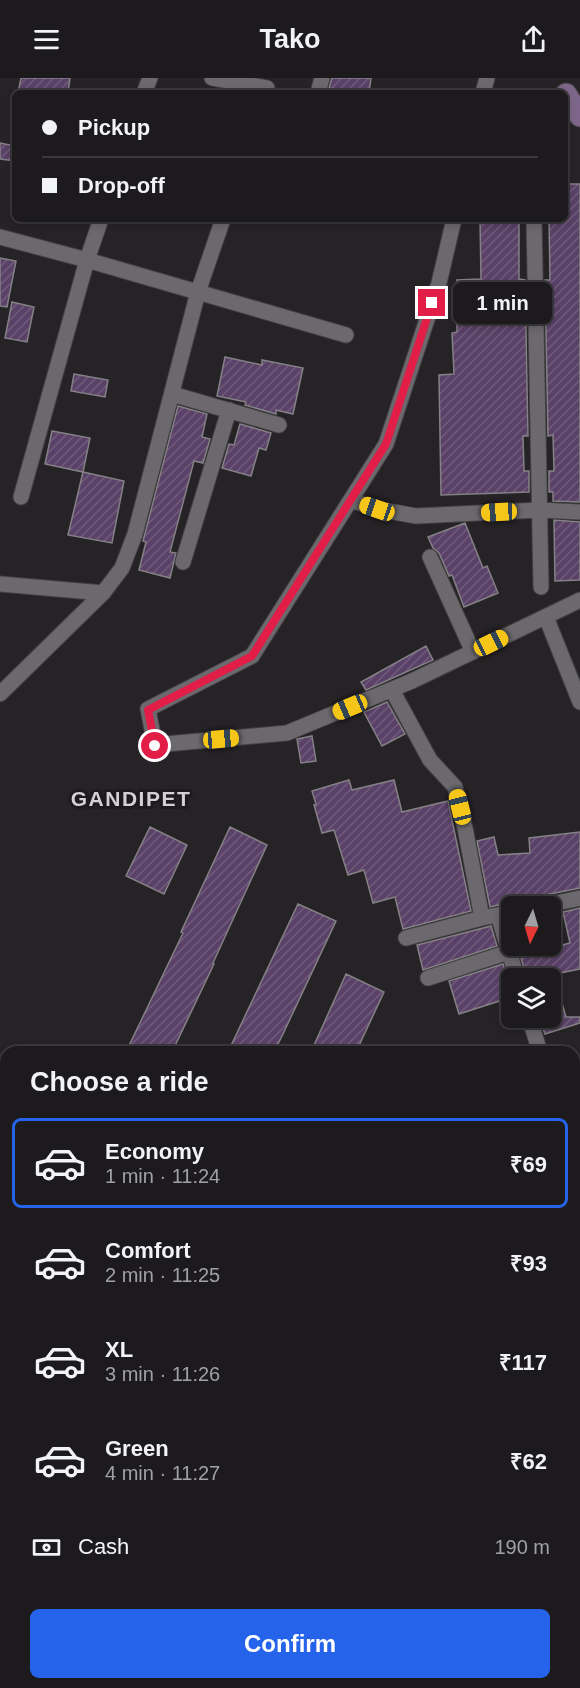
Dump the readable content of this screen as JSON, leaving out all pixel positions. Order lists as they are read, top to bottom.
{
  "districts": ["GANDIPET"],
  "north": "bottom",
  "page": {
    "header": "Tako",
    "banner": ["Pickup", "Drop-off"],
    "bubble": "1 min",
    "heading": "Choose a ride",
    "list": [
      {
        "name": "Economy",
        "note": "1 min · 11:24",
        "value": "₹69"
      },
      {
        "name": "Comfort",
        "note": "2 min · 11:25",
        "value": "₹93"
      },
      {
        "name": "XL",
        "note": "3 min · 11:26",
        "value": "₹117"
      },
      {
        "name": "Green",
        "note": "4 min · 11:27",
        "value": "₹62"
      }
    ],
    "pay": ["Cash", "190 m"],
    "buttons": "Confirm"
  }
}
